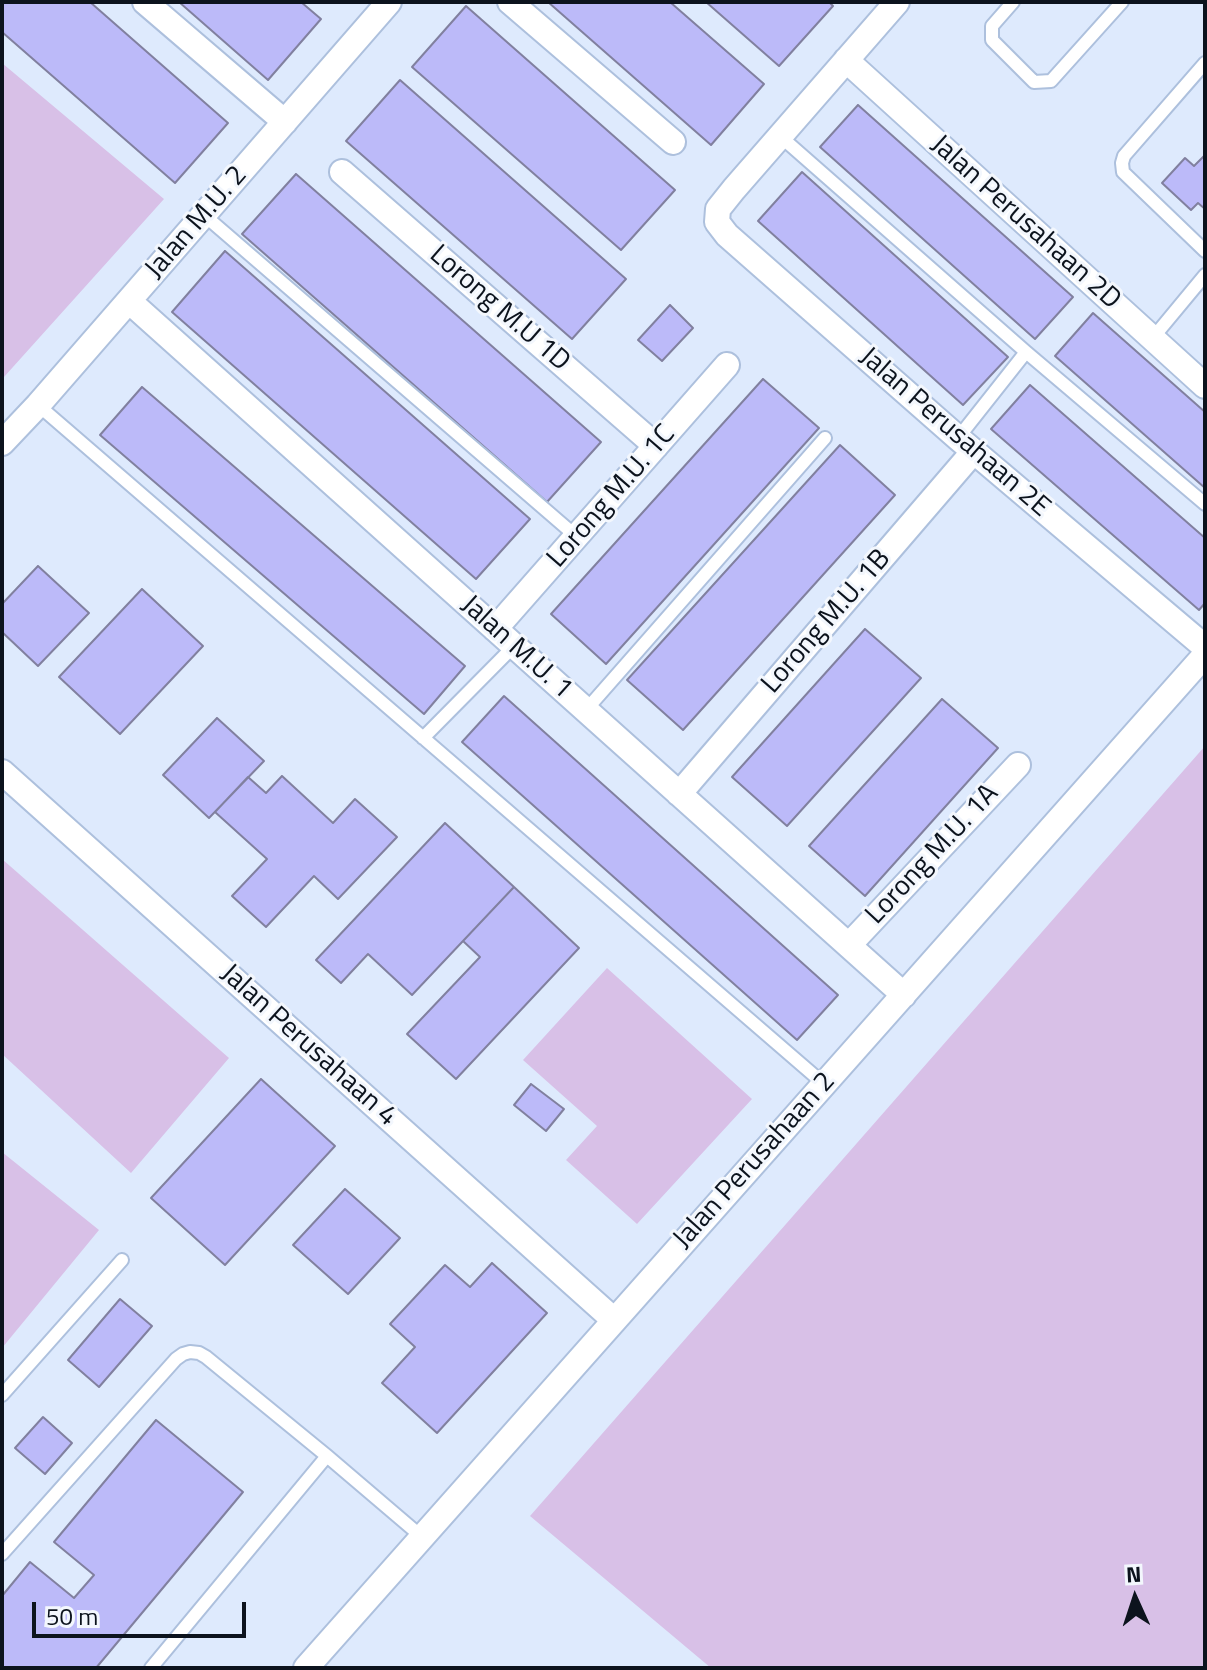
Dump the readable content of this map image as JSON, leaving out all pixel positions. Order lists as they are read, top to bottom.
{
  "streets": {
    "street": [
      "Jalan M.U. 2",
      "Jalan Perusahaan 2D",
      "Lorong M.U 1D",
      "Jalan Perusahaan 2E",
      "Lorong M.U. 1C",
      "Lorong M.U. 1B",
      "Jalan M.U. 1",
      "Lorong M.U. 1A",
      "Jalan Perusahaan 4",
      "Jalan Perusahaan 2"
    ]
  },
  "crossings": [
    ["Jalan M.U. 2", "Jalan M.U. 1"],
    ["Lorong M.U 1D", "Lorong M.U. 1C"],
    ["Jalan Perusahaan 2E", "Lorong M.U. 1B"],
    ["Lorong M.U. 1C", "Jalan M.U. 1"],
    ["Lorong M.U. 1B", "Jalan M.U. 1"],
    ["Jalan M.U. 1", "Lorong M.U. 1A"],
    ["Jalan M.U. 1", "Jalan Perusahaan 2"],
    ["Jalan Perusahaan 4", "Jalan Perusahaan 2"]
  ],
  "scale_bar": "50 m",
  "north": "top"
}
